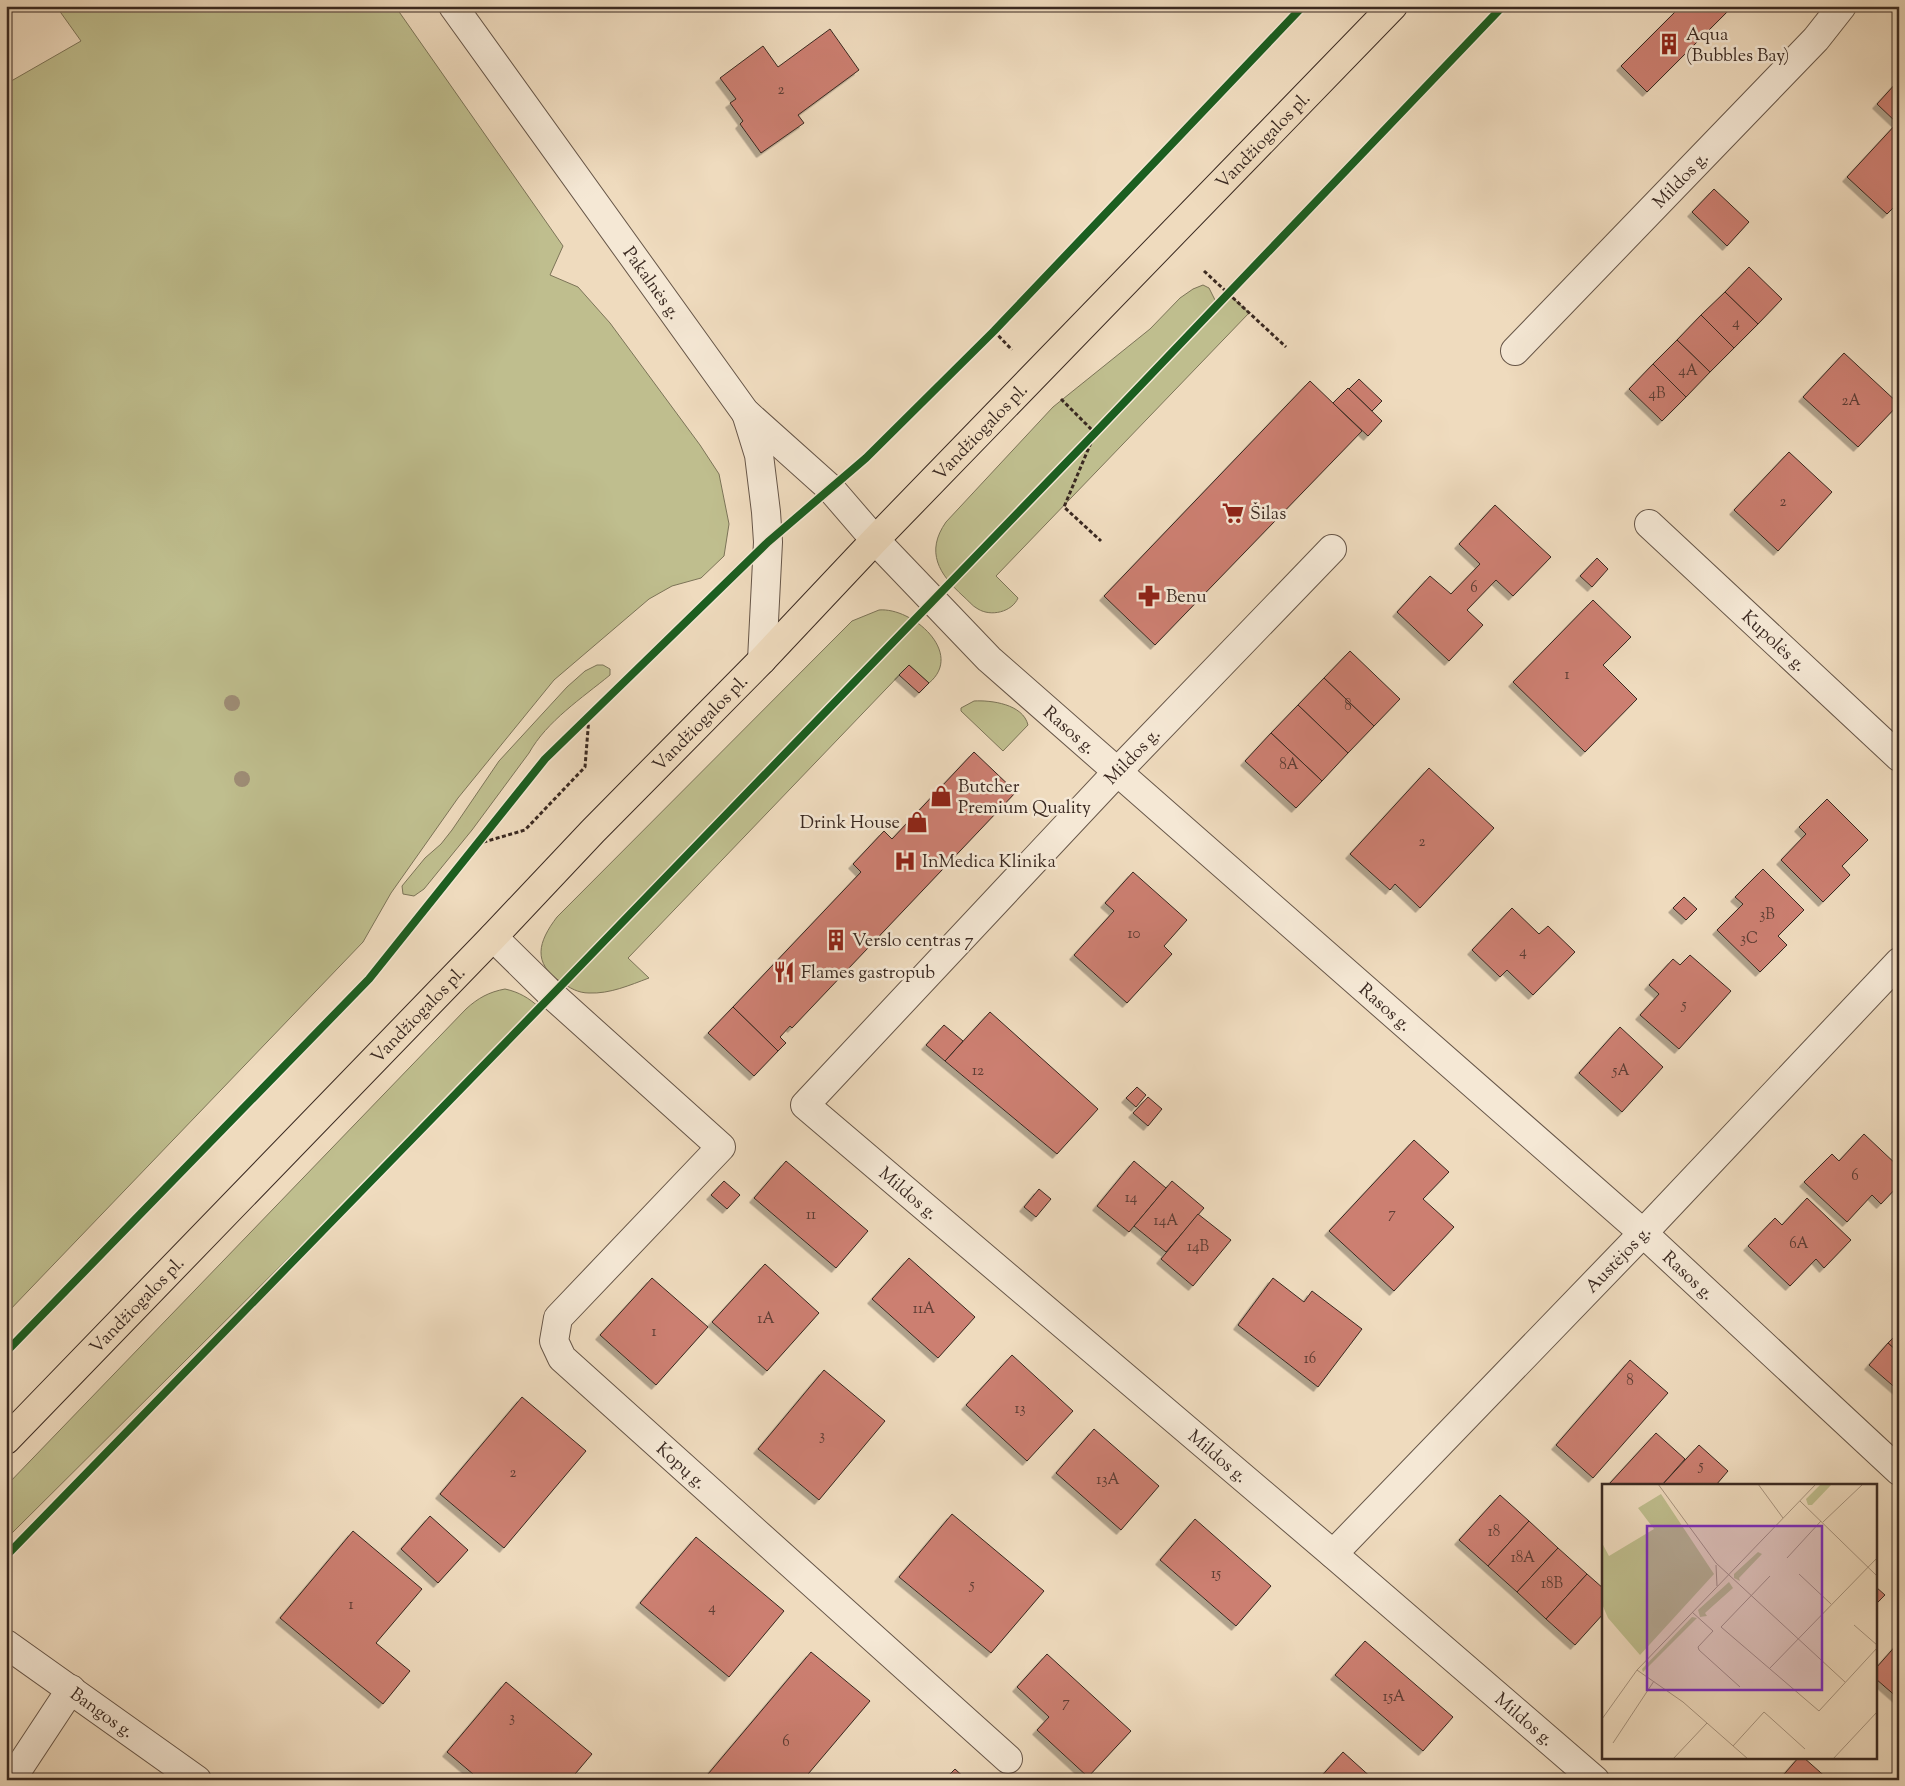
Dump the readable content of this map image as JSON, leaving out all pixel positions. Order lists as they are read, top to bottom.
{
  "streets": {
    "main road": ["Vandžiogalos pl."],
    "street": [
      "Mildos g.",
      "Pakalnės g.",
      "Kupolės g.",
      "Rasos g.",
      "Austėjos g.",
      "Kopų g.",
      "Bangos g."
    ]
  },
  "crossings": [
    ["Vandžiogalos pl.", "Pakalnės g."],
    ["Vandžiogalos pl.", "Rasos g."],
    ["Vandžiogalos pl.", "Kopų g."],
    ["Mildos g.", "Rasos g."],
    ["Mildos g.", "Austėjos g."],
    ["Pakalnės g.", "Rasos g."],
    ["Rasos g.", "Austėjos g."]
  ],
  "places": {
    "building": ["Aqua (Bubbles Bay)", "Verslo centras 7"],
    "supermarket": ["Šilas"],
    "pharmacy": ["Benu"],
    "shop": ["Butcher Premium Quality", "Drink House"],
    "hospital": ["InMedica Klinika"],
    "restaurant": ["Flames gastropub"]
  },
  "house_numbers": [
    "2",
    "4",
    "4A",
    "4B",
    "2A",
    "2",
    "6",
    "1",
    "8",
    "8A",
    "2",
    "3B",
    "10",
    "3C",
    "4",
    "5",
    "12",
    "5A",
    "6",
    "14",
    "7",
    "11",
    "14A",
    "6A",
    "14B",
    "11A",
    "1A",
    "1",
    "16",
    "8",
    "13",
    "3",
    "5",
    "2",
    "13A",
    "18",
    "18A",
    "15",
    "18B",
    "5",
    "1",
    "4",
    "15A",
    "7",
    "3",
    "6"
  ]
}
